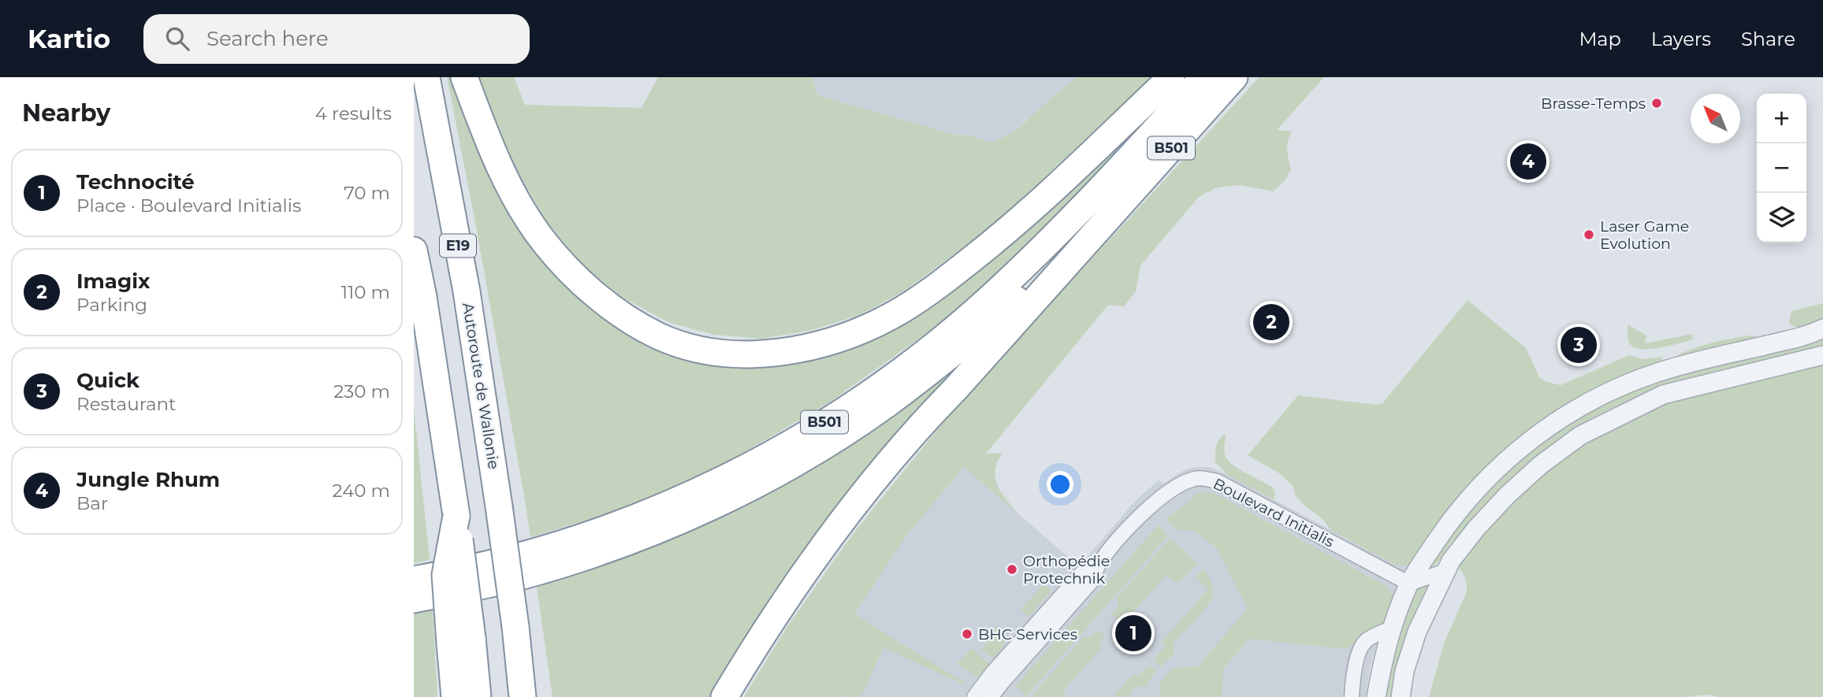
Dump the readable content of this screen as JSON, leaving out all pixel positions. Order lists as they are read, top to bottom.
{
  "streets": {
    "highway": ["B501", "E19", "Autoroute de Wallonie"],
    "street": ["Boulevard Initialis"]
  },
  "places": [
    "Brasse-Temps",
    "Laser Game Evolution",
    "Orthopédie Protechnik",
    "BHC Services"
  ],
  "north": "top left",
  "page": {
    "header": "Kartio",
    "search": "Search here",
    "nav": ["Map", "Layers", "Share"],
    "heading": ["Nearby", "4 results"],
    "map_buttons": ["+", "−"],
    "pins": [
      "4",
      "2",
      "3",
      "1"
    ],
    "list": [
      {
        "mark": "1",
        "name": "Technocité",
        "note": "Place · Boulevard Initialis",
        "value": "70 m"
      },
      {
        "mark": "2",
        "name": "Imagix",
        "note": "Parking",
        "value": "110 m"
      },
      {
        "mark": "3",
        "name": "Quick",
        "note": "Restaurant",
        "value": "230 m"
      },
      {
        "mark": "4",
        "name": "Jungle Rhum",
        "note": "Bar",
        "value": "240 m"
      }
    ]
  }
}
